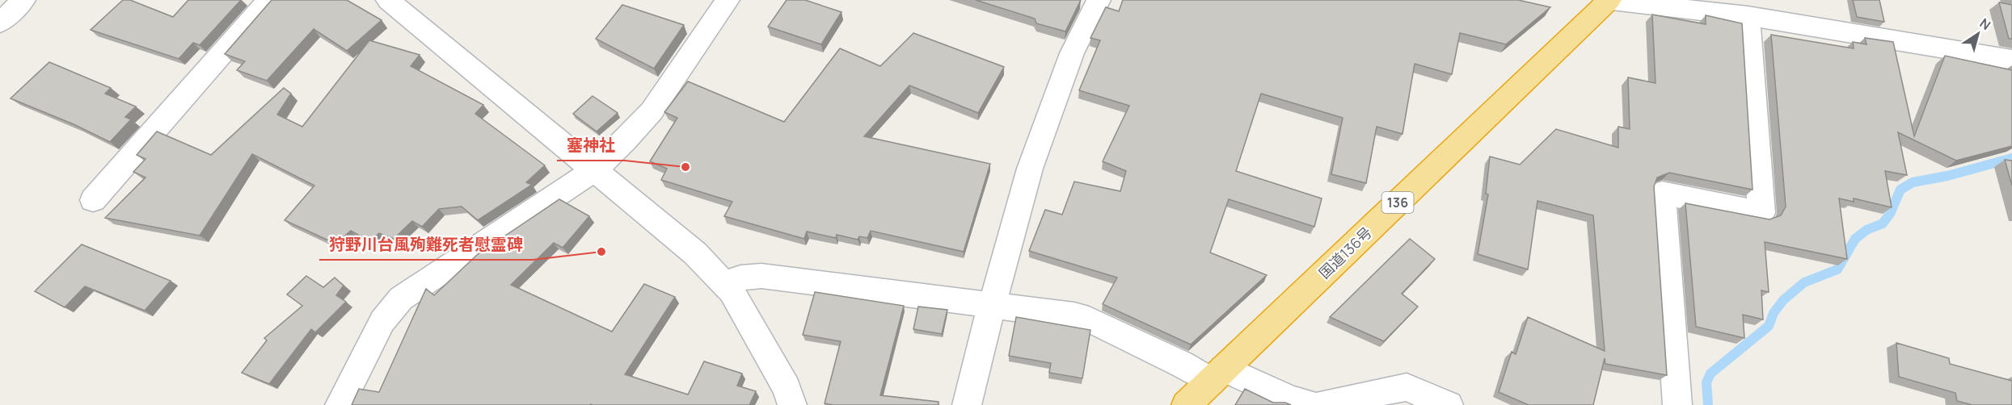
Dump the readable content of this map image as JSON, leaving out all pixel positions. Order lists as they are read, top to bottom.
{
  "streets": {
    "highway": ["136", "国道136号"]
  },
  "places": ["塞神社", "狩野川台風殉難死者慰霊碑"],
  "north": "top right"
}
